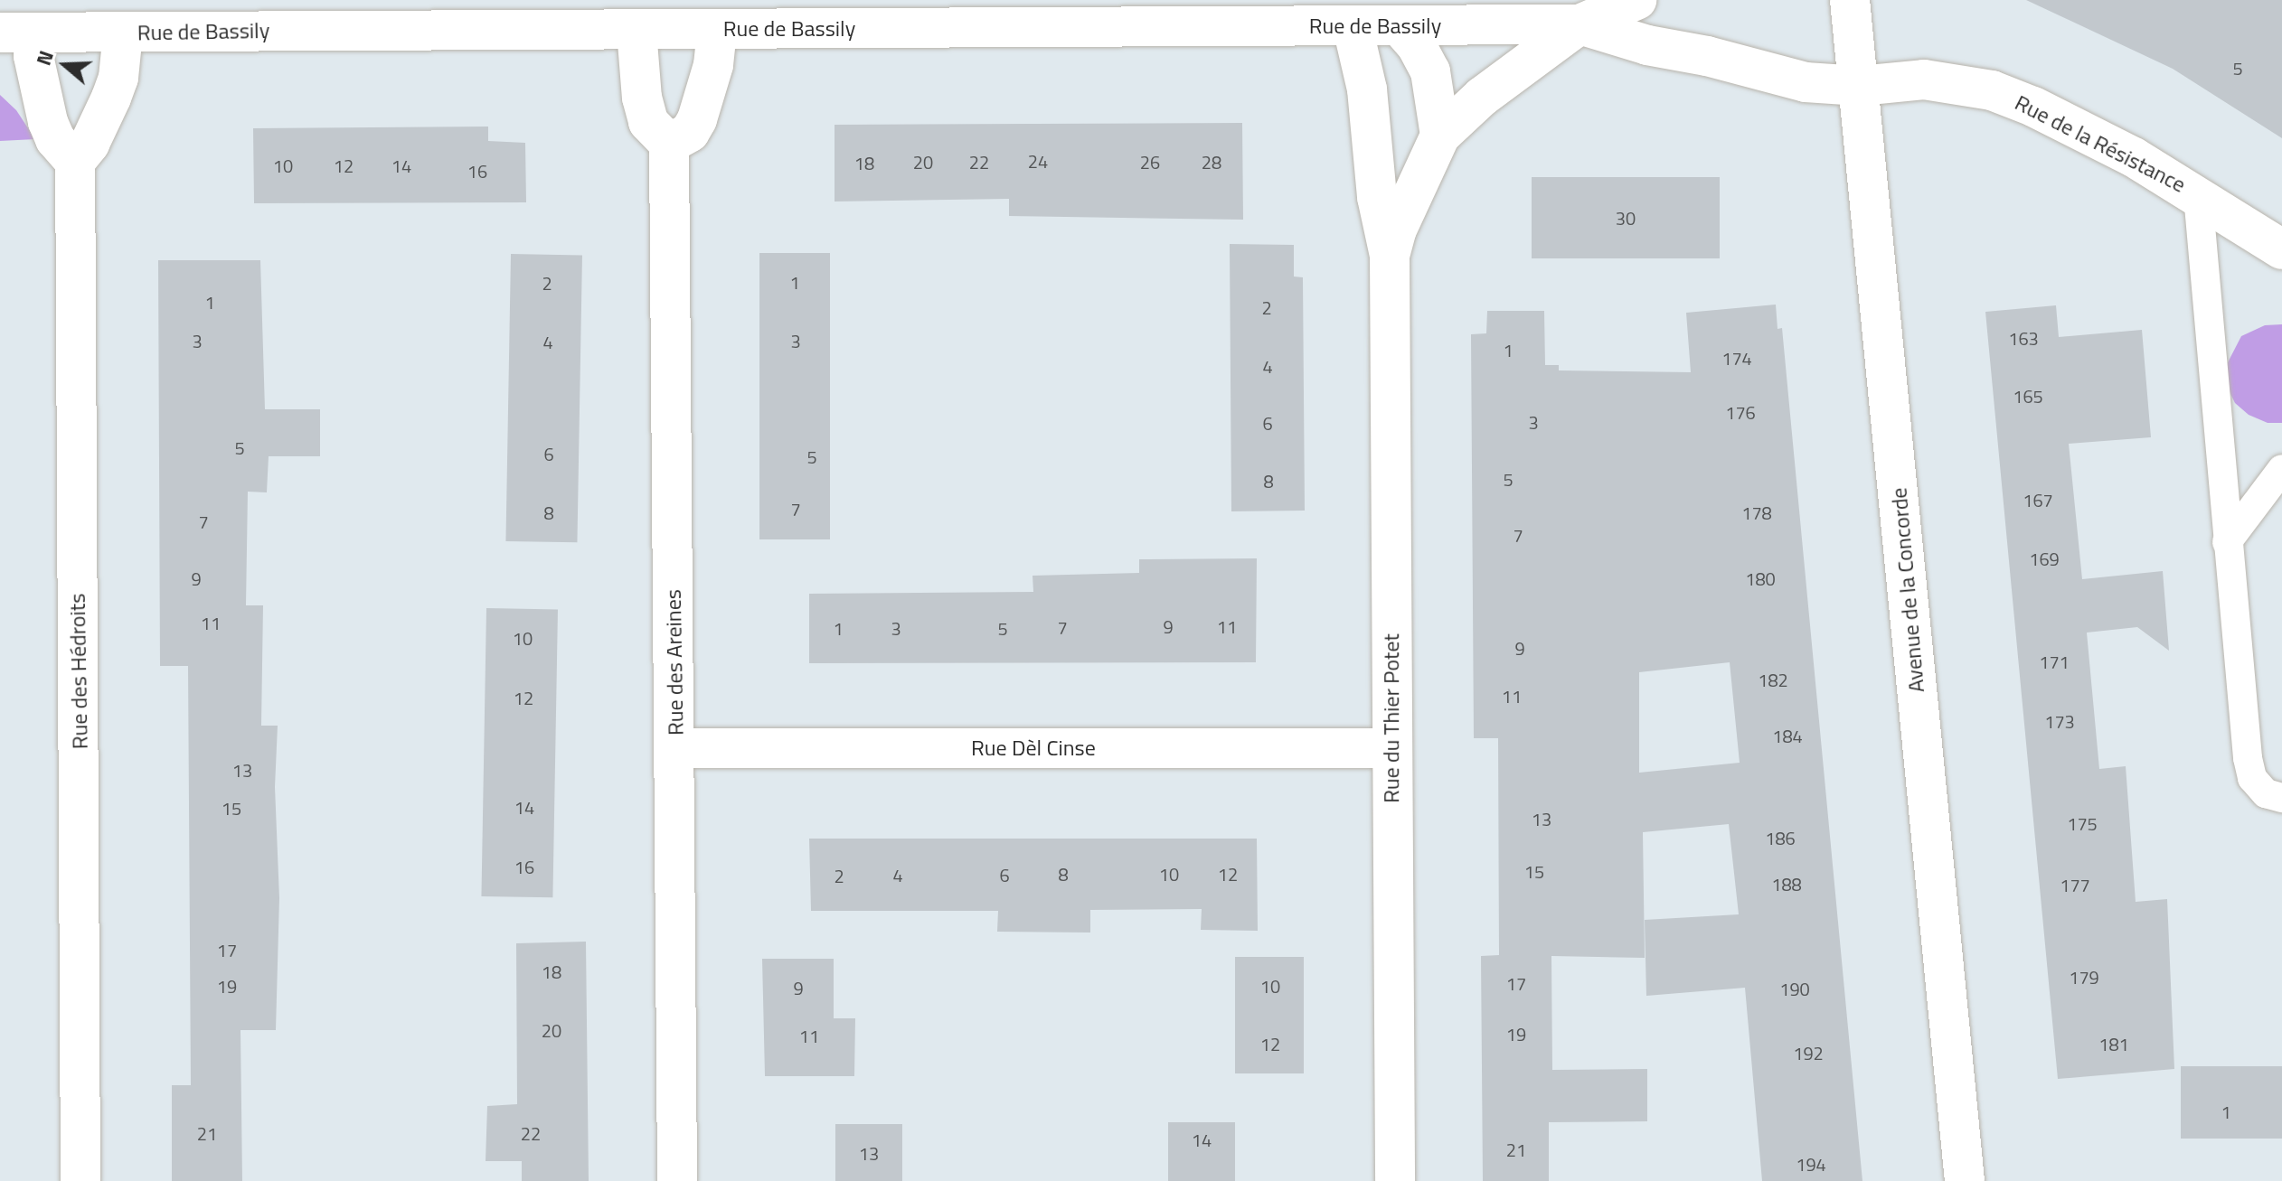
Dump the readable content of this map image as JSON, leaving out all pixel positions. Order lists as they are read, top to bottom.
{
  "streets": {
    "street": [
      "Rue de Bassily",
      "Rue de la Résistance",
      "Avenue de la Concorde",
      "Rue des Areines",
      "Rue des Hédroits",
      "Rue du Thier Potet",
      "Rue Dèl Cinse"
    ]
  },
  "crossings": [
    ["Rue de Bassily", "Rue de la Résistance"],
    ["Rue de Bassily", "Avenue de la Concorde"],
    ["Rue de Bassily", "Rue du Thier Potet"],
    ["Rue de la Résistance", "Avenue de la Concorde"],
    ["Rue des Areines", "Rue Dèl Cinse"],
    ["Rue du Thier Potet", "Rue Dèl Cinse"]
  ],
  "house_numbers": [
    "5",
    "24",
    "20",
    "22",
    "26",
    "28",
    "18",
    "10",
    "12",
    "14",
    "16",
    "30",
    "1",
    "2",
    "1",
    "2",
    "163",
    "3",
    "3",
    "4",
    "1",
    "174",
    "4",
    "165",
    "176",
    "3",
    "6",
    "5",
    "6",
    "5",
    "5",
    "8",
    "167",
    "7",
    "8",
    "178",
    "7",
    "7",
    "169",
    "9",
    "180",
    "11",
    "9",
    "11",
    "7",
    "1",
    "3",
    "5",
    "10",
    "9",
    "171",
    "182",
    "11",
    "12",
    "173",
    "184",
    "13",
    "14",
    "15",
    "13",
    "175",
    "186",
    "16",
    "15",
    "8",
    "10",
    "12",
    "4",
    "6",
    "2",
    "188",
    "177",
    "17",
    "18",
    "179",
    "17",
    "19",
    "10",
    "9",
    "190",
    "20",
    "19",
    "11",
    "12",
    "181",
    "192",
    "1",
    "21",
    "22",
    "14",
    "21",
    "13",
    "194"
  ],
  "north": "left"
}
